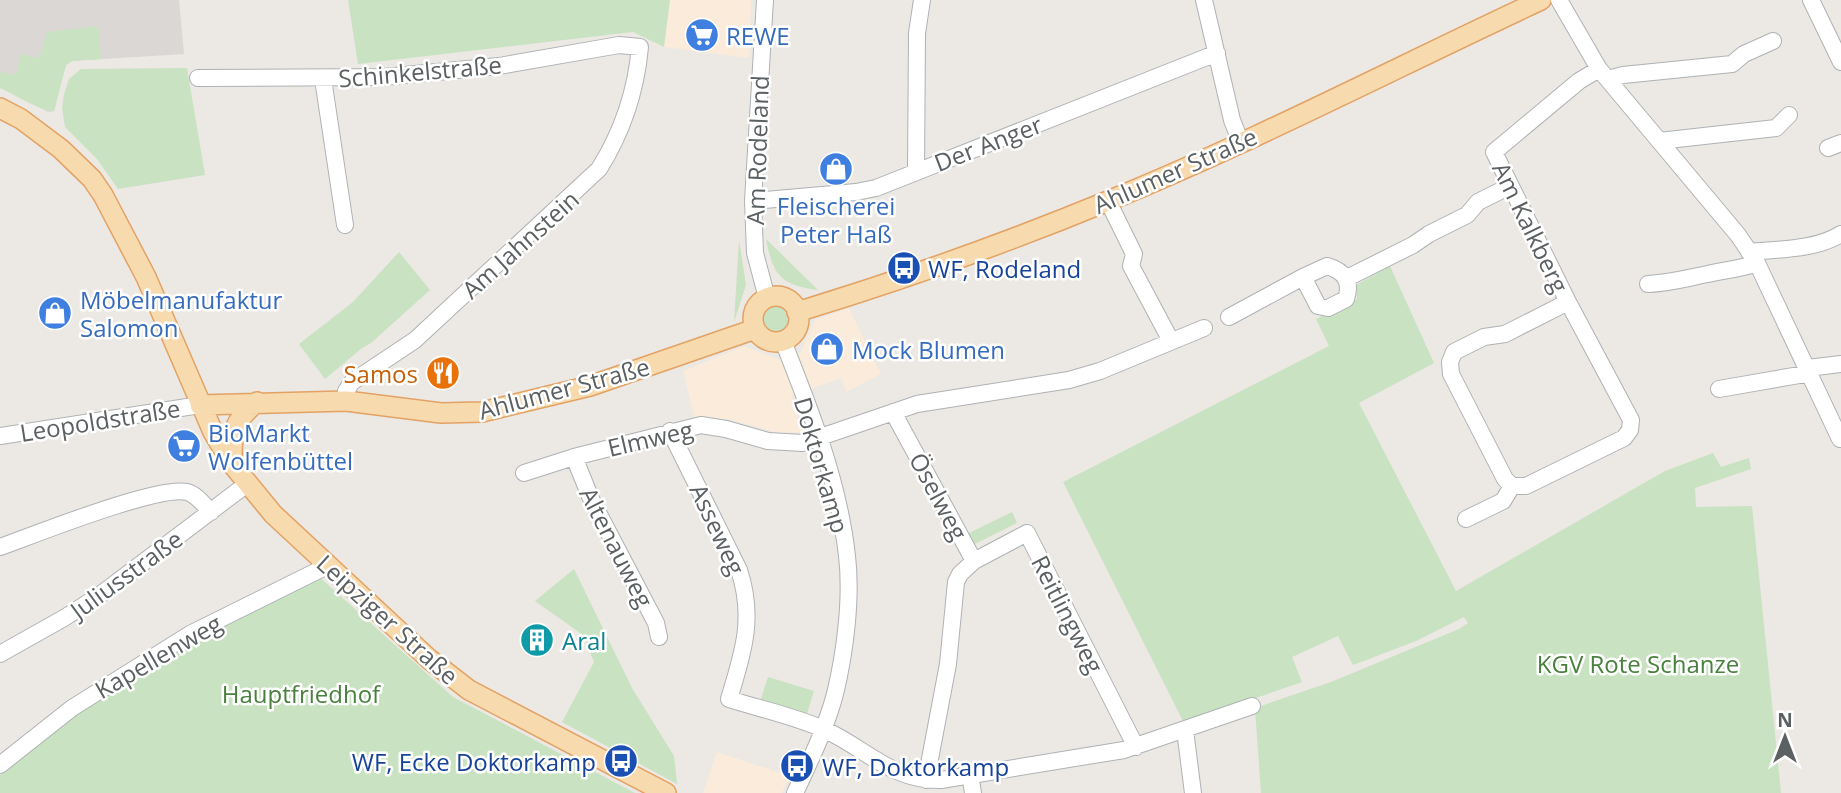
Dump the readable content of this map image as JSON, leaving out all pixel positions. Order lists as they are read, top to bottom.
{
  "streets": {
    "main road": ["Ahlumer Straße", "Leipziger Straße"],
    "street": [
      "Schinkelstraße",
      "Der Anger",
      "Am Rodeland",
      "Am Kalkberg",
      "Am Jahnstein",
      "Leopoldstraße",
      "Elmweg",
      "Doktorkamp",
      "Öselweg",
      "Asseweg",
      "Altenauweg",
      "Juliusstraße",
      "Reitlingweg",
      "Kapellenweg"
    ]
  },
  "crossings": [
    ["Schinkelstraße", "Am Jahnstein"],
    ["Der Anger", "Am Rodeland"],
    ["Am Rodeland", "Ahlumer Straße"],
    ["Am Rodeland", "Doktorkamp"],
    ["Ahlumer Straße", "Am Jahnstein"],
    ["Ahlumer Straße", "Leopoldstraße"],
    ["Ahlumer Straße", "Doktorkamp"],
    ["Ahlumer Straße", "Leipziger Straße"],
    ["Leopoldstraße", "Leipziger Straße"],
    ["Elmweg", "Doktorkamp"],
    ["Elmweg", "Asseweg"],
    ["Elmweg", "Altenauweg"],
    ["Doktorkamp", "Asseweg"],
    ["Öselweg", "Asseweg"],
    ["Öselweg", "Reitlingweg"],
    ["Juliusstraße", "Leipziger Straße"],
    ["Leipziger Straße", "Kapellenweg"]
  ],
  "parks": ["KGV Rote Schanze", "Hauptfriedhof"],
  "places": {
    "supermarket": ["REWE", "BioMarkt Wolfenbüttel"],
    "shop": ["Fleischerei Peter Haß", "Möbelmanufaktur Salomon", "Mock Blumen"],
    "bus stop": ["WF, Rodeland", "WF, Ecke Doktorkamp", "WF, Doktorkamp"],
    "restaurant": ["Samos"],
    "building": ["Aral"]
  },
  "north": "top"
}
